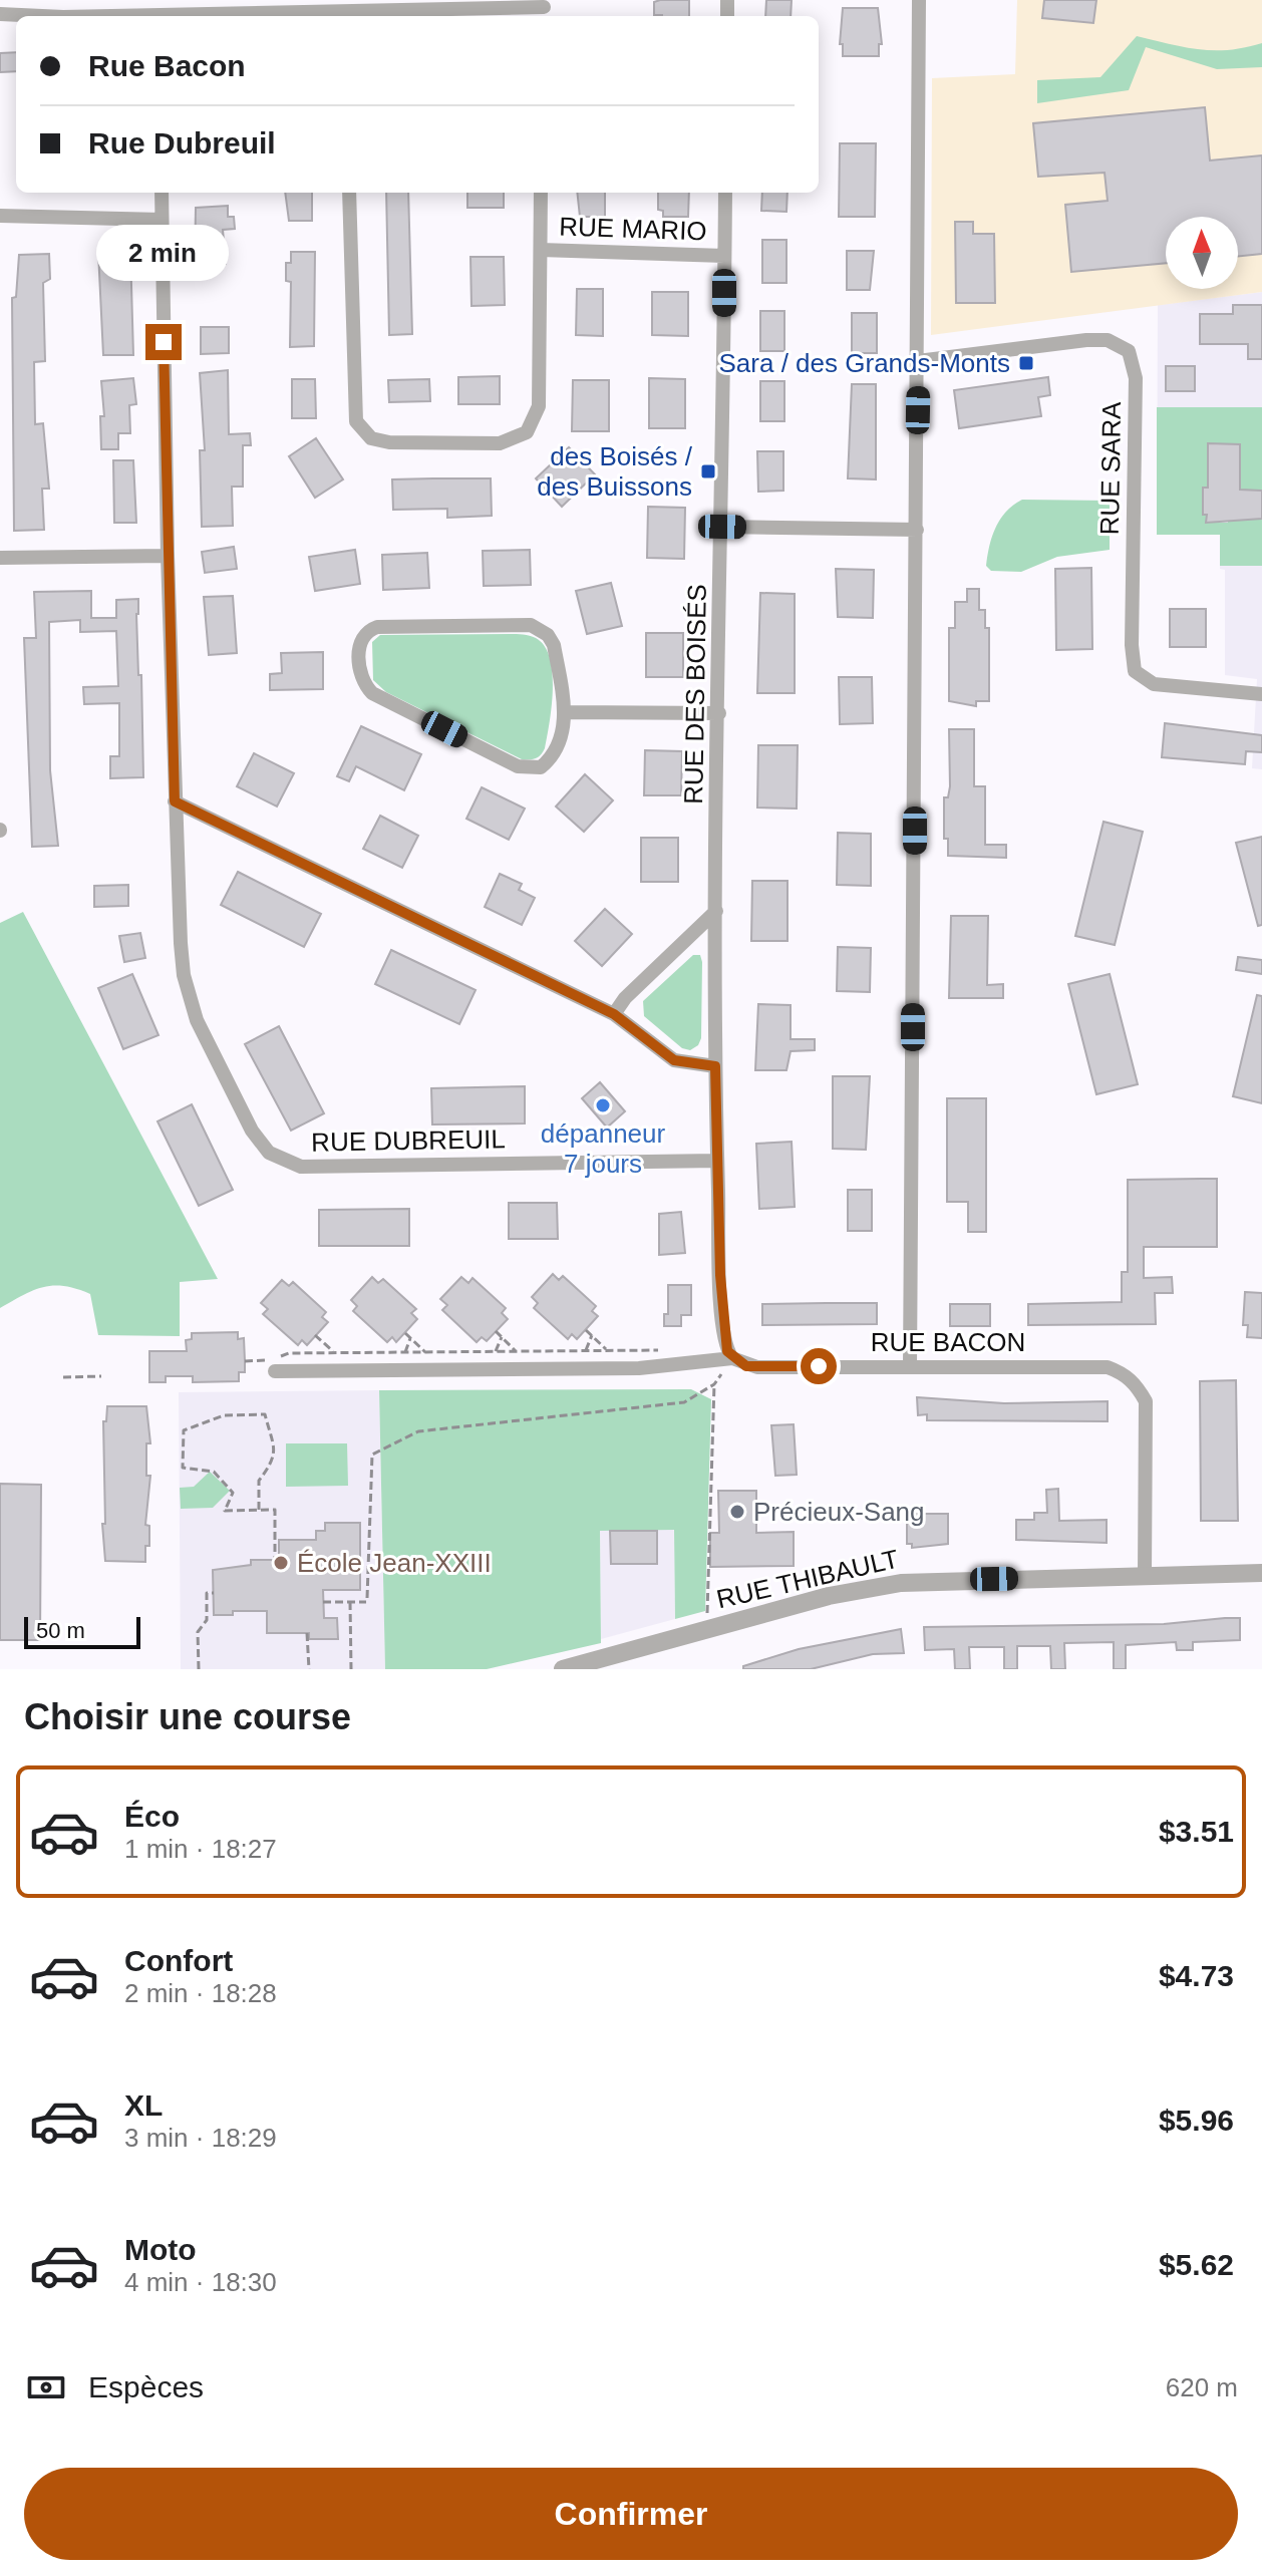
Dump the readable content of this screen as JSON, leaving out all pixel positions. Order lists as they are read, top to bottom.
{
  "streets": {
    "street": [
      "RUE MARIO",
      "RUE SARA",
      "RUE DES BOISÉS",
      "RUE DUBREUIL",
      "RUE BACON",
      "RUE THIBAULT"
    ]
  },
  "crossings": [
    ["RUE MARIO", "RUE DES BOISÉS"],
    ["RUE DES BOISÉS", "RUE DUBREUIL"],
    ["RUE DES BOISÉS", "RUE BACON"],
    ["RUE BACON", "RUE THIBAULT"]
  ],
  "places": {
    "transit": ["Sara / des Grands-Monts", "des Boisés / des Buissons"],
    "other": ["dépanneur 7 jours", "Précieux-Sang", "École Jean-XXIII"]
  },
  "scale_bar": "50 m",
  "north": "top",
  "page": {
    "banner": ["Rue Bacon", "Rue Dubreuil"],
    "bubble": "2 min",
    "scale": "50 m",
    "heading": "Choisir une course",
    "list": [
      {
        "name": "Éco",
        "note": "1 min · 18:27",
        "value": "$3.51"
      },
      {
        "name": "Confort",
        "note": "2 min · 18:28",
        "value": "$4.73"
      },
      {
        "name": "XL",
        "note": "3 min · 18:29",
        "value": "$5.96"
      },
      {
        "name": "Moto",
        "note": "4 min · 18:30",
        "value": "$5.62"
      }
    ],
    "pay": ["Espèces", "620 m"],
    "buttons": "Confirmer"
  }
}
